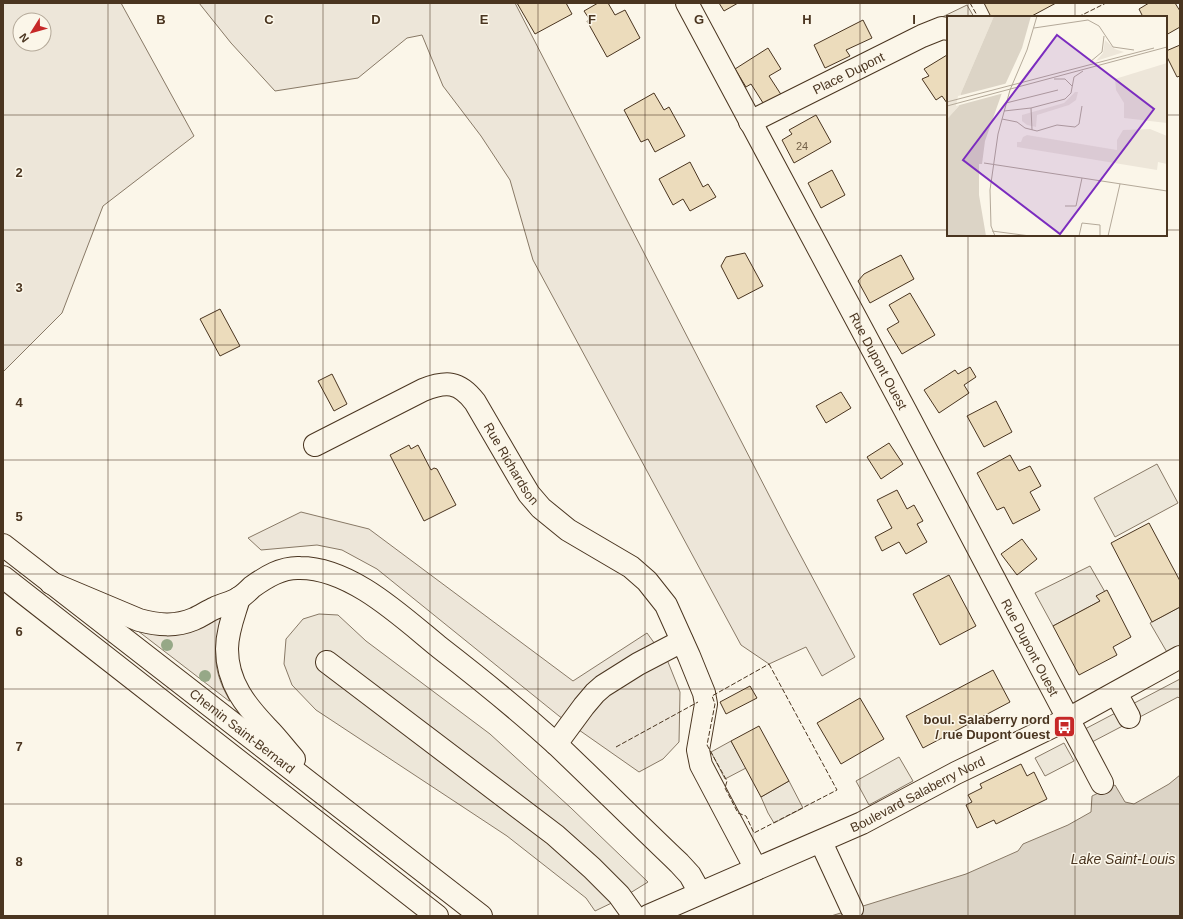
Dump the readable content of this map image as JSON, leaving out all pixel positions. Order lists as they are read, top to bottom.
{
  "streets": {
    "street": [
      "Place Dupont",
      "Rue Dupont Ouest",
      "Rue Richardson",
      "Chemin Saint-Bernard",
      "Boulevard Salaberry Nord"
    ]
  },
  "crossings": [
    ["Place Dupont", "Rue Dupont Ouest"],
    ["Rue Dupont Ouest", "Boulevard Salaberry Nord"],
    ["Rue Richardson", "Boulevard Salaberry Nord"]
  ],
  "water": ["Lake Saint-Louis"],
  "places": {
    "bus stop": ["boul. Salaberry nord / rue Dupont ouest"]
  },
  "house_numbers": ["24"],
  "north": "bottom left",
  "grid": {
    "columns": [
      "B",
      "C",
      "D",
      "E",
      "F",
      "G",
      "H",
      "I"
    ],
    "rows": [
      "2",
      "3",
      "4",
      "5",
      "6",
      "7",
      "8"
    ]
  }
}
